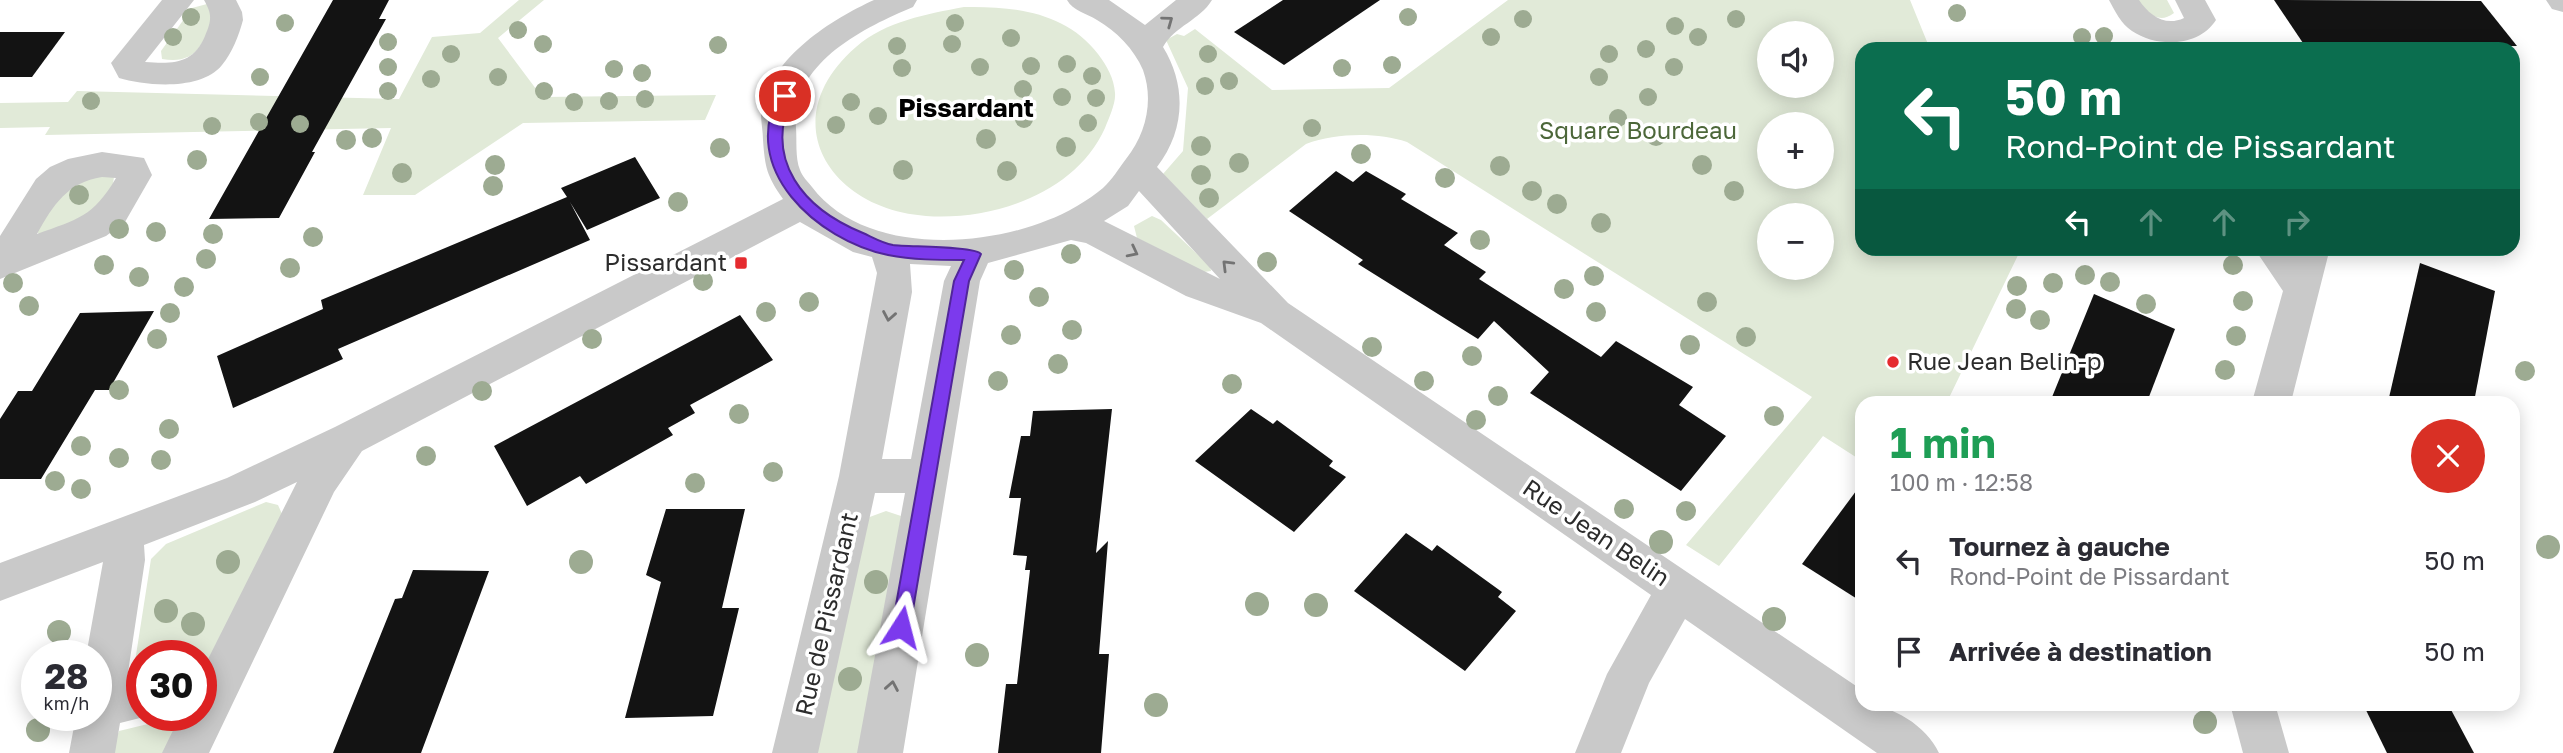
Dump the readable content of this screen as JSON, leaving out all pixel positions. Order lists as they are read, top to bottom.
{
  "streets": {
    "street": ["Rue Jean Belin", "Rue de Pissardant"]
  },
  "districts": ["Pissardant"],
  "parks": ["Square Bourdeau"],
  "places": {
    "transit": ["Pissardant"],
    "other": ["Rue Jean Belin-p"]
  },
  "page": {
    "map_buttons": ["+", "−"],
    "turn": ["50 m", "Rond-Point de Pissardant"],
    "heading": ["1 min", "100 m · 12:58"],
    "list": [
      {
        "name": "Tournez à gauche",
        "note": "Rond-Point de Pissardant",
        "value": "50 m"
      },
      {
        "name": "Arrivée à destination",
        "value": "50 m"
      }
    ],
    "speed": "28 km/h",
    "limit": "30"
  }
}
